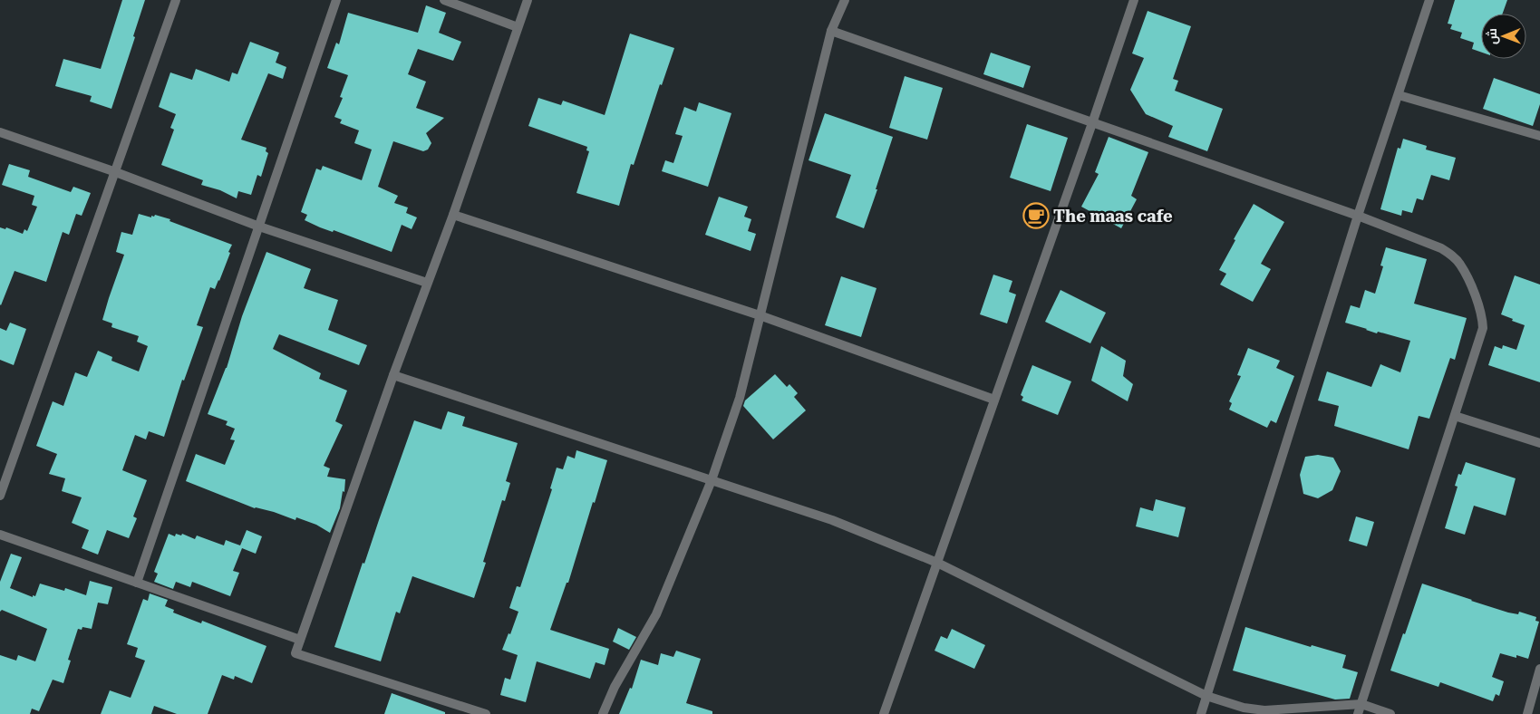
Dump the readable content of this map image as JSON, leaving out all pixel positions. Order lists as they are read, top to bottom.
{
  "places": {
    "cafe": ["The maas cafe"]
  },
  "north": "left"
}
